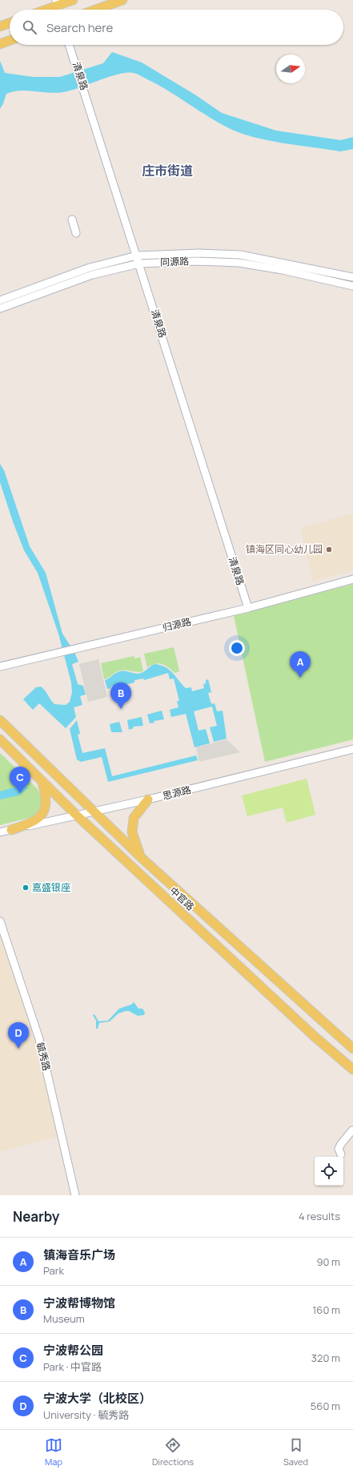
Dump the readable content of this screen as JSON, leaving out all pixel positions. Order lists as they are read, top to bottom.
{
  "streets": {
    "main road": ["中官路"],
    "street": [
      "清泉路",
      "同源路",
      "归源路",
      "思源路",
      "毓秀路"
    ]
  },
  "crossings": [
    ["清泉路", "同源路"],
    ["清泉路", "归源路"],
    ["思源路", "中官路"]
  ],
  "districts": ["庄市街道"],
  "places": ["镇海区同心幼儿园", "嘉盛银座"],
  "north": "right",
  "page": {
    "search": "Search here",
    "pins": [
      "A",
      "B",
      "C",
      "D"
    ],
    "heading": ["Nearby", "4 results"],
    "list": [
      {
        "mark": "A",
        "name": "镇海音乐广场",
        "note": "Park",
        "value": "90 m"
      },
      {
        "mark": "B",
        "name": "宁波帮博物馆",
        "note": "Museum",
        "value": "160 m"
      },
      {
        "mark": "C",
        "name": "宁波帮公园",
        "note": "Park · 中官路",
        "value": "320 m"
      },
      {
        "mark": "D",
        "name": "宁波大学（北校区）",
        "note": "University · 毓秀路",
        "value": "560 m"
      }
    ],
    "nav": ["Map", "Directions", "Saved"]
  }
}
